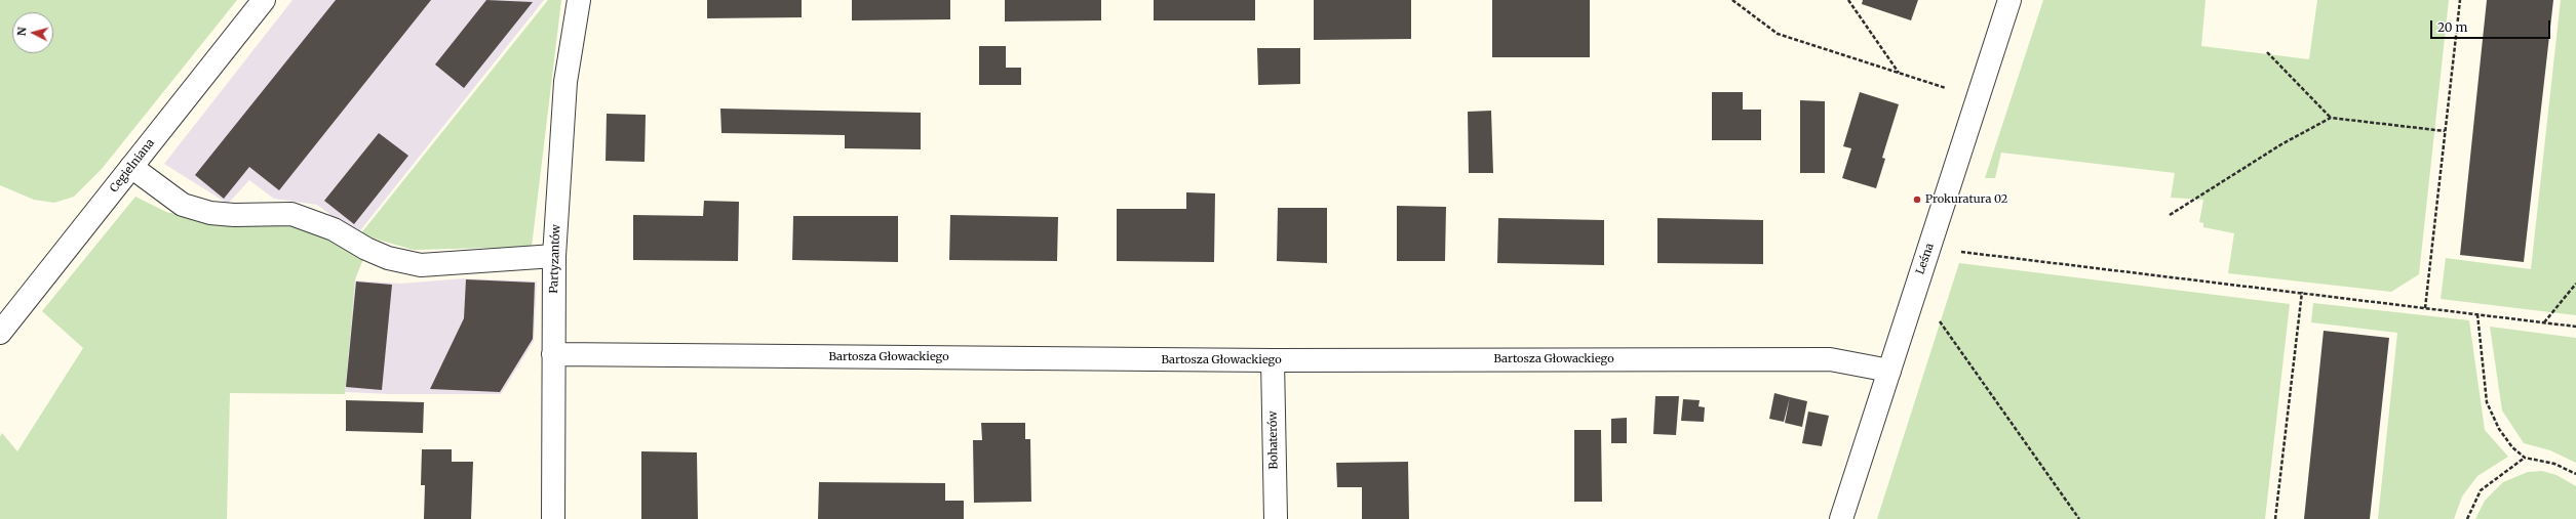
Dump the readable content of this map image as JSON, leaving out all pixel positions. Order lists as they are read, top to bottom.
{
  "streets": {
    "street": [
      "Cegielniana",
      "Partyzantów",
      "Leśna",
      "Bartosza Głowackiego",
      "Bohaterów"
    ]
  },
  "crossings": [
    ["Partyzantów", "Bartosza Głowackiego"],
    ["Leśna", "Bartosza Głowackiego"],
    ["Bartosza Głowackiego", "Bohaterów"]
  ],
  "places": ["Prokuratura 02"],
  "scale_bar": "20 m",
  "north": "left"
}
